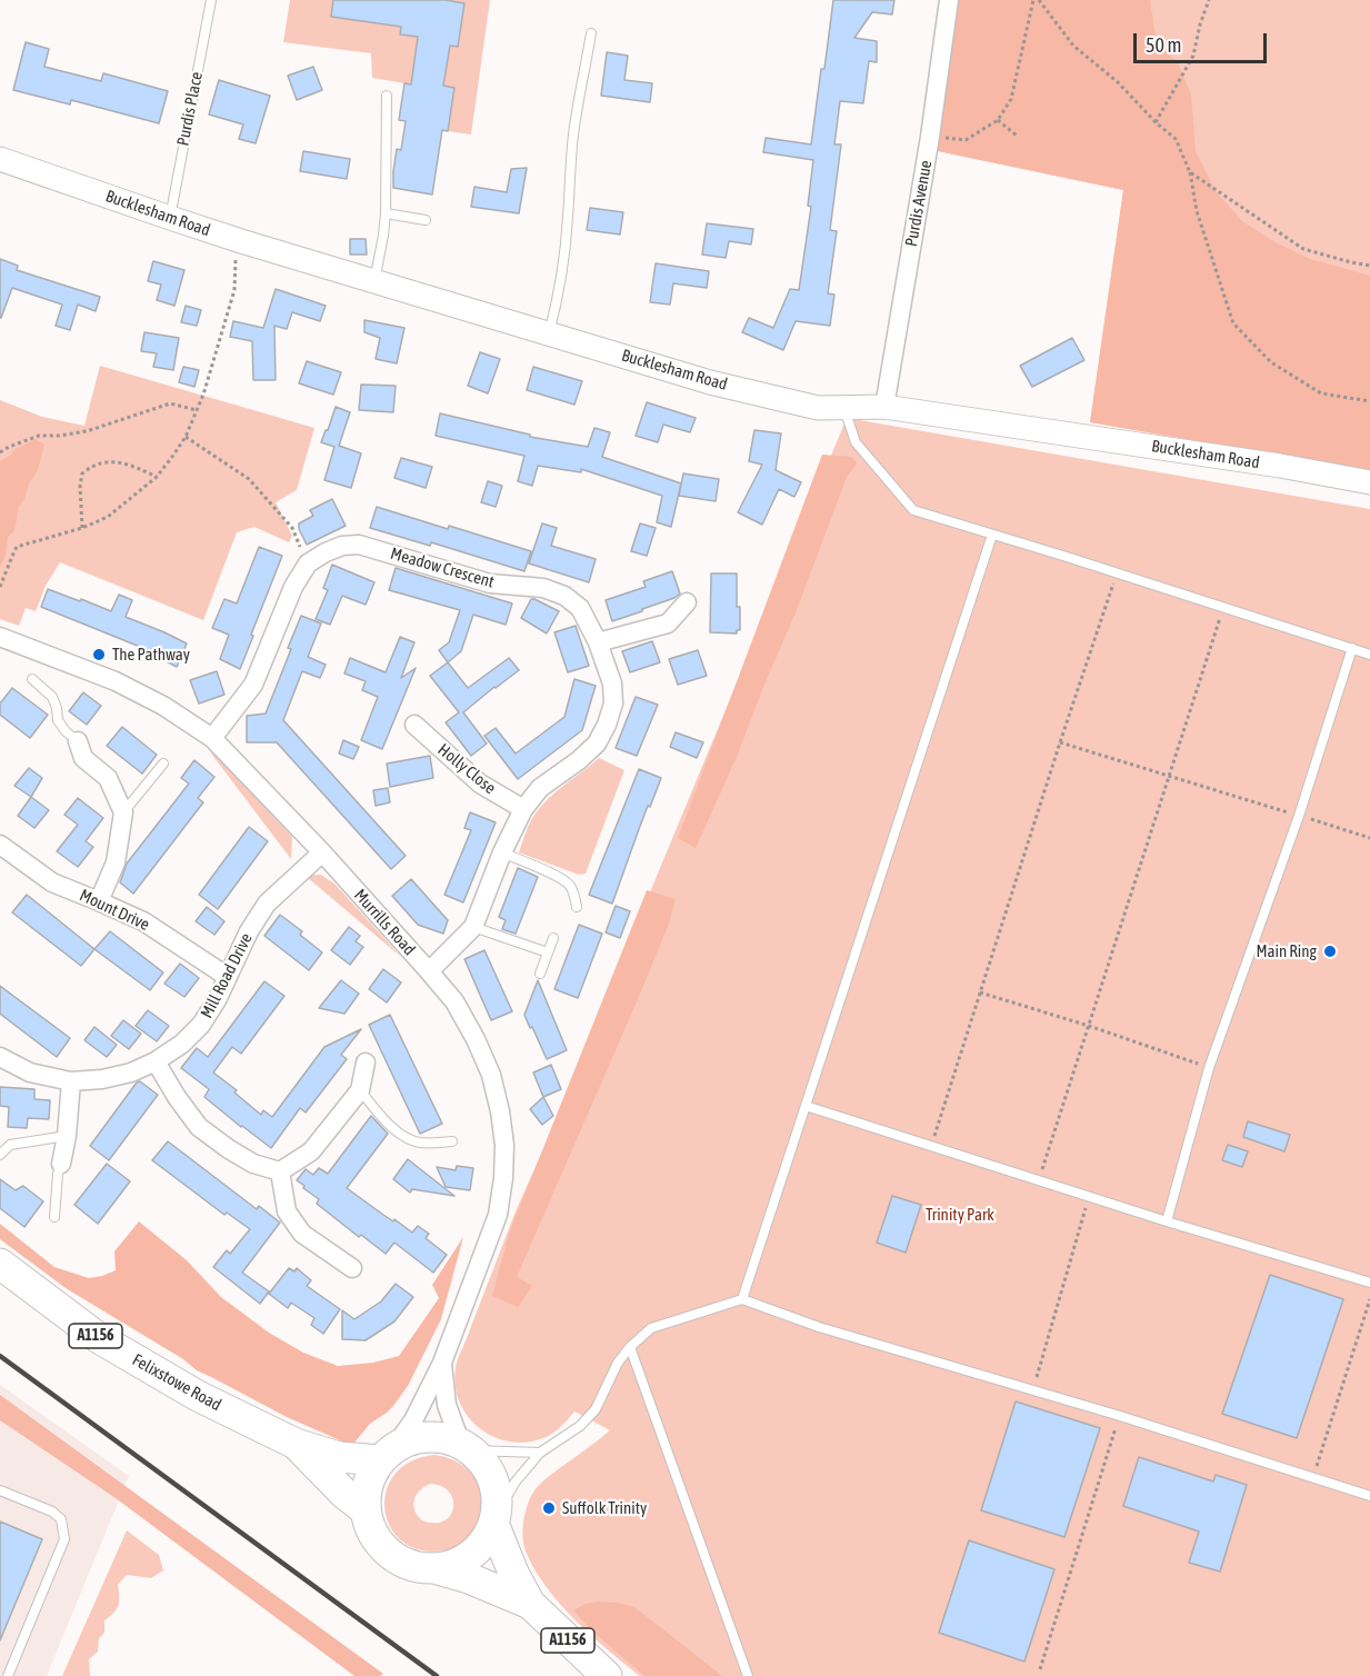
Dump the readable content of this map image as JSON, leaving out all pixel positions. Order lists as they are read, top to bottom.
{
  "streets": {
    "main road": ["A1156", "Felixstowe Road"],
    "street": [
      "Purdis Avenue",
      "Bucklesham Road",
      "Meadow Crescent",
      "Holly Close",
      "Mount Drive",
      "Murrills Road",
      "Mill Road Drive"
    ],
    "lane": ["Purdis Place"]
  },
  "crossings": [
    ["Purdis Place", "Bucklesham Road"],
    ["Purdis Avenue", "Bucklesham Road"],
    ["Meadow Crescent", "Holly Close"],
    ["Meadow Crescent", "Murrills Road"],
    ["Mount Drive", "Mill Road Drive"],
    ["Murrills Road", "Mill Road Drive"],
    ["Murrills Road", "A1156"],
    ["Murrills Road", "Felixstowe Road"],
    ["A1156", "Felixstowe Road"]
  ],
  "parks": ["Trinity Park"],
  "places": ["The Pathway", "Main Ring", "Suffolk Trinity"],
  "scale_bar": "50 m"
}
